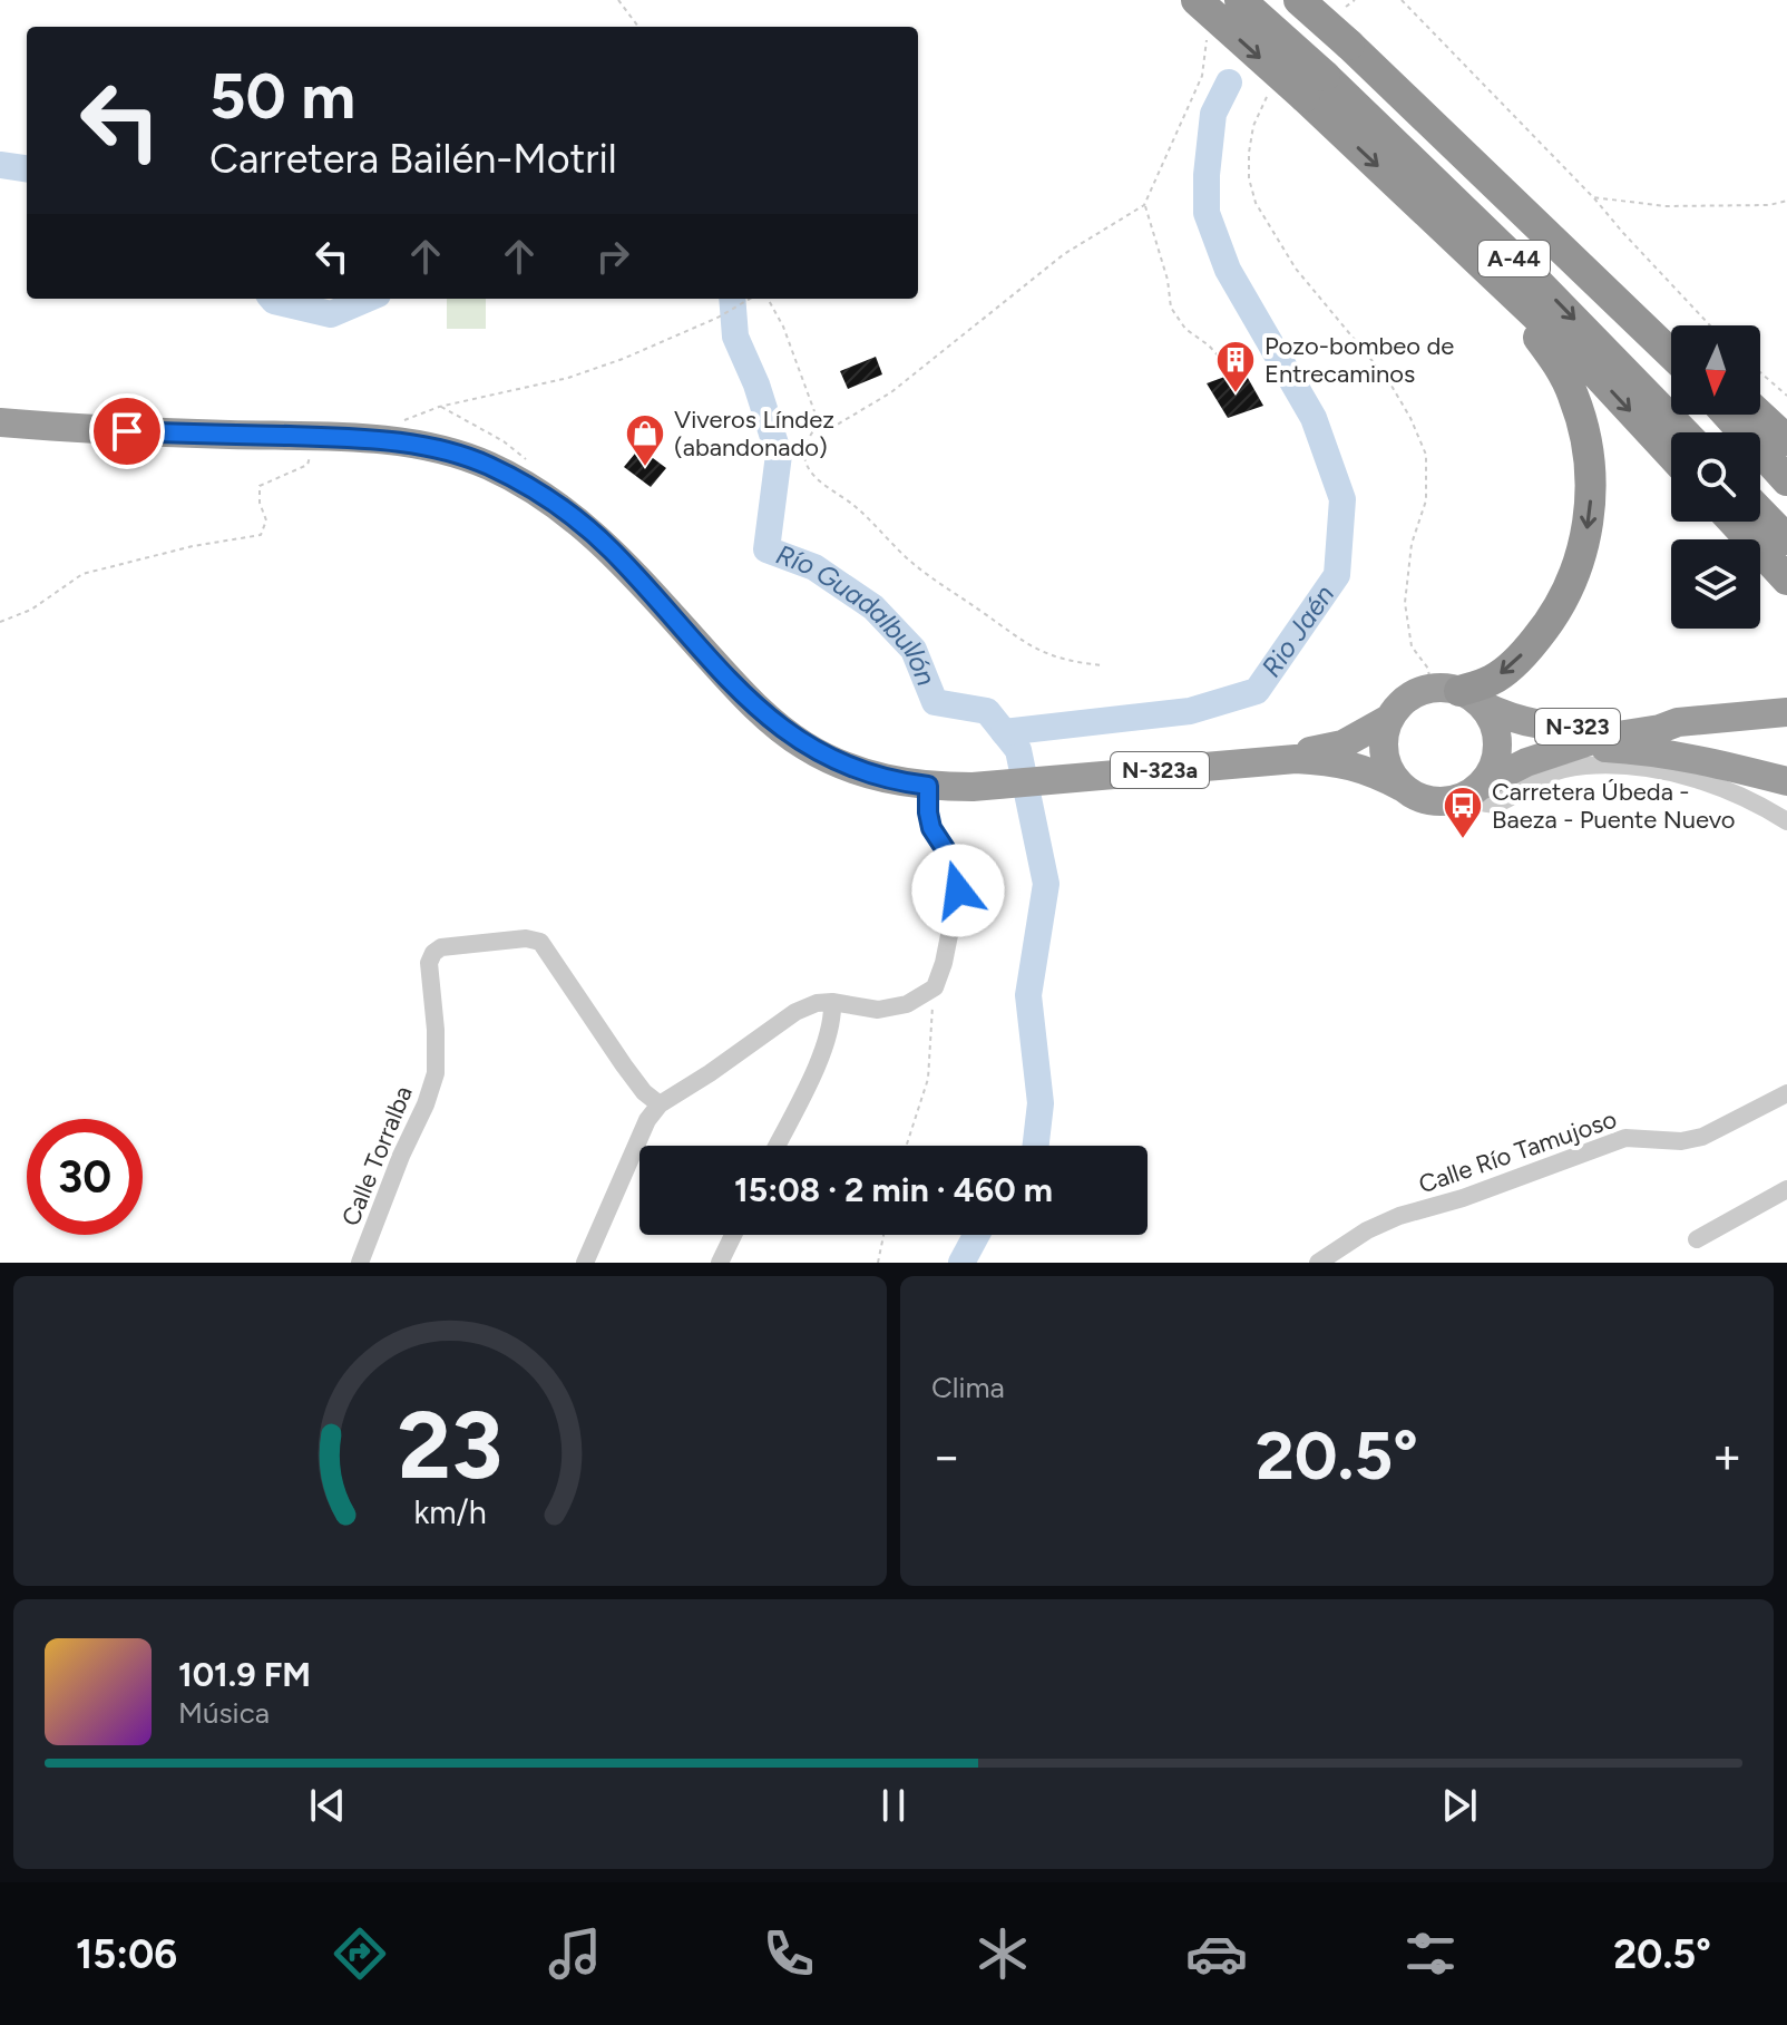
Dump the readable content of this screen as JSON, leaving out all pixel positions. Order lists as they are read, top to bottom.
{
  "streets": {
    "highway": ["A-44", "N-323", "N-323a"],
    "street": ["Calle Río Tamujoso", "Calle Torralba"]
  },
  "crossings": [
    ["N-323", "N-323a"]
  ],
  "water": ["Río Guadalbullón", "Rio Jaén"],
  "places": {
    "building": ["Pozo-bombeo de Entrecaminos"],
    "shop": ["Viveros Líndez (abandonado)"],
    "bus stop": ["Carretera Úbeda - Baeza - Puente Nuevo"]
  },
  "north": "bottom",
  "page": {
    "turn": ["50 m", "Carretera Bailén-Motril"],
    "limit": "30",
    "trip": "15:08 · 2 min · 460 m",
    "tile": "Clima",
    "heat": ["−", "20.5°", "+"],
    "song": ["101.9 FM", "Música"],
    "tabs": ["15:06", "20.5°"],
    "gauge": ["23", "km/h"]
  }
}
